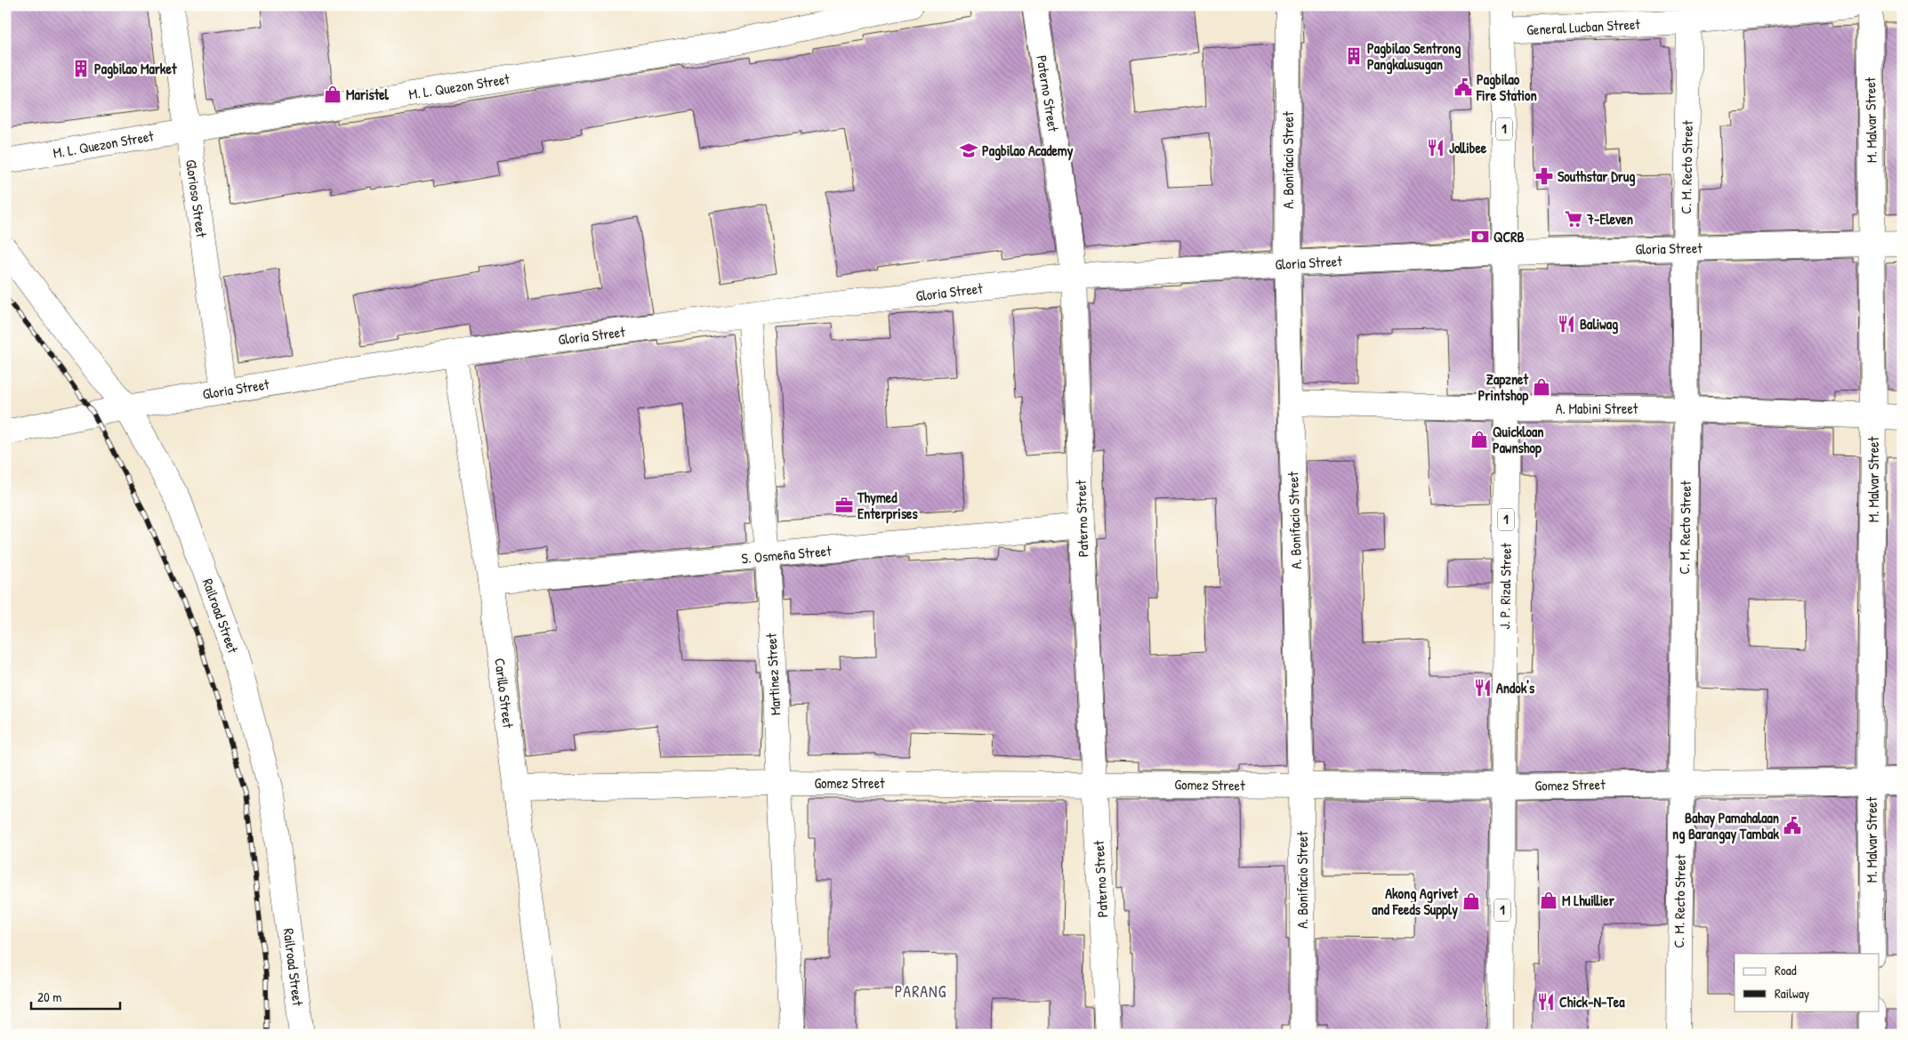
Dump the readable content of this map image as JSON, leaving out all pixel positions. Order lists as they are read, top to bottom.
{
  "streets": {
    "street": [
      "General Lucban Street",
      "M. L. Quezon Street",
      "Paterno Street",
      "M. Malvar Street",
      "1",
      "A. Bonifacio Street",
      "C. M. Recto Street",
      "Glorioso Street",
      "Gloria Street",
      "A. Mabini Street",
      "S. Osmeña Street",
      "J. P. Rizal Street",
      "Railroad Street",
      "Martinez Street",
      "Carillo Street",
      "Gomez Street"
    ]
  },
  "crossings": [
    ["General Lucban Street", "C. M. Recto Street"],
    ["General Lucban Street", "J. P. Rizal Street"],
    ["M. L. Quezon Street", "Glorioso Street"],
    ["Paterno Street", "Gloria Street"],
    ["Paterno Street", "S. Osmeña Street"],
    ["Paterno Street", "Gomez Street"],
    ["M. Malvar Street", "Gloria Street"],
    ["M. Malvar Street", "A. Mabini Street"],
    ["M. Malvar Street", "Gomez Street"],
    ["A. Bonifacio Street", "Gloria Street"],
    ["A. Bonifacio Street", "A. Mabini Street"],
    ["A. Bonifacio Street", "Gomez Street"],
    ["C. M. Recto Street", "Gloria Street"],
    ["C. M. Recto Street", "A. Mabini Street"],
    ["C. M. Recto Street", "Gomez Street"],
    ["Glorioso Street", "Gloria Street"],
    ["Gloria Street", "J. P. Rizal Street"],
    ["Gloria Street", "Railroad Street"],
    ["Gloria Street", "Martinez Street"],
    ["Gloria Street", "Carillo Street"],
    ["A. Mabini Street", "J. P. Rizal Street"],
    ["S. Osmeña Street", "Martinez Street"],
    ["S. Osmeña Street", "Carillo Street"],
    ["J. P. Rizal Street", "Gomez Street"],
    ["Martinez Street", "Gomez Street"],
    ["Carillo Street", "Gomez Street"]
  ],
  "districts": ["PARANG"],
  "places": {
    "building": ["Pagbilao Sentrong Pangkalusugan", "Pagbilao Market"],
    "public building": ["Pagbilao Fire Station", "Bahay Pamahalaan ng Barangay Tambak"],
    "shop": [
      "Maristel",
      "Zapznet Printshop",
      "Quickloan Pawnshop",
      "M Lhuillier",
      "Akong Agrivet and Feeds Supply"
    ],
    "restaurant": [
      "Jollibee",
      "Baliwag",
      "Andok's",
      "Chick-N-Tea"
    ],
    "school or university": ["Pagbilao Academy"],
    "pharmacy": ["Southstar Drug"],
    "supermarket": ["7-Eleven"],
    "bank": ["QCRB"],
    "office": ["Thymed Enterprises"]
  },
  "legend": ["Road", "Railway"],
  "scale_bar": "20 m"
}
